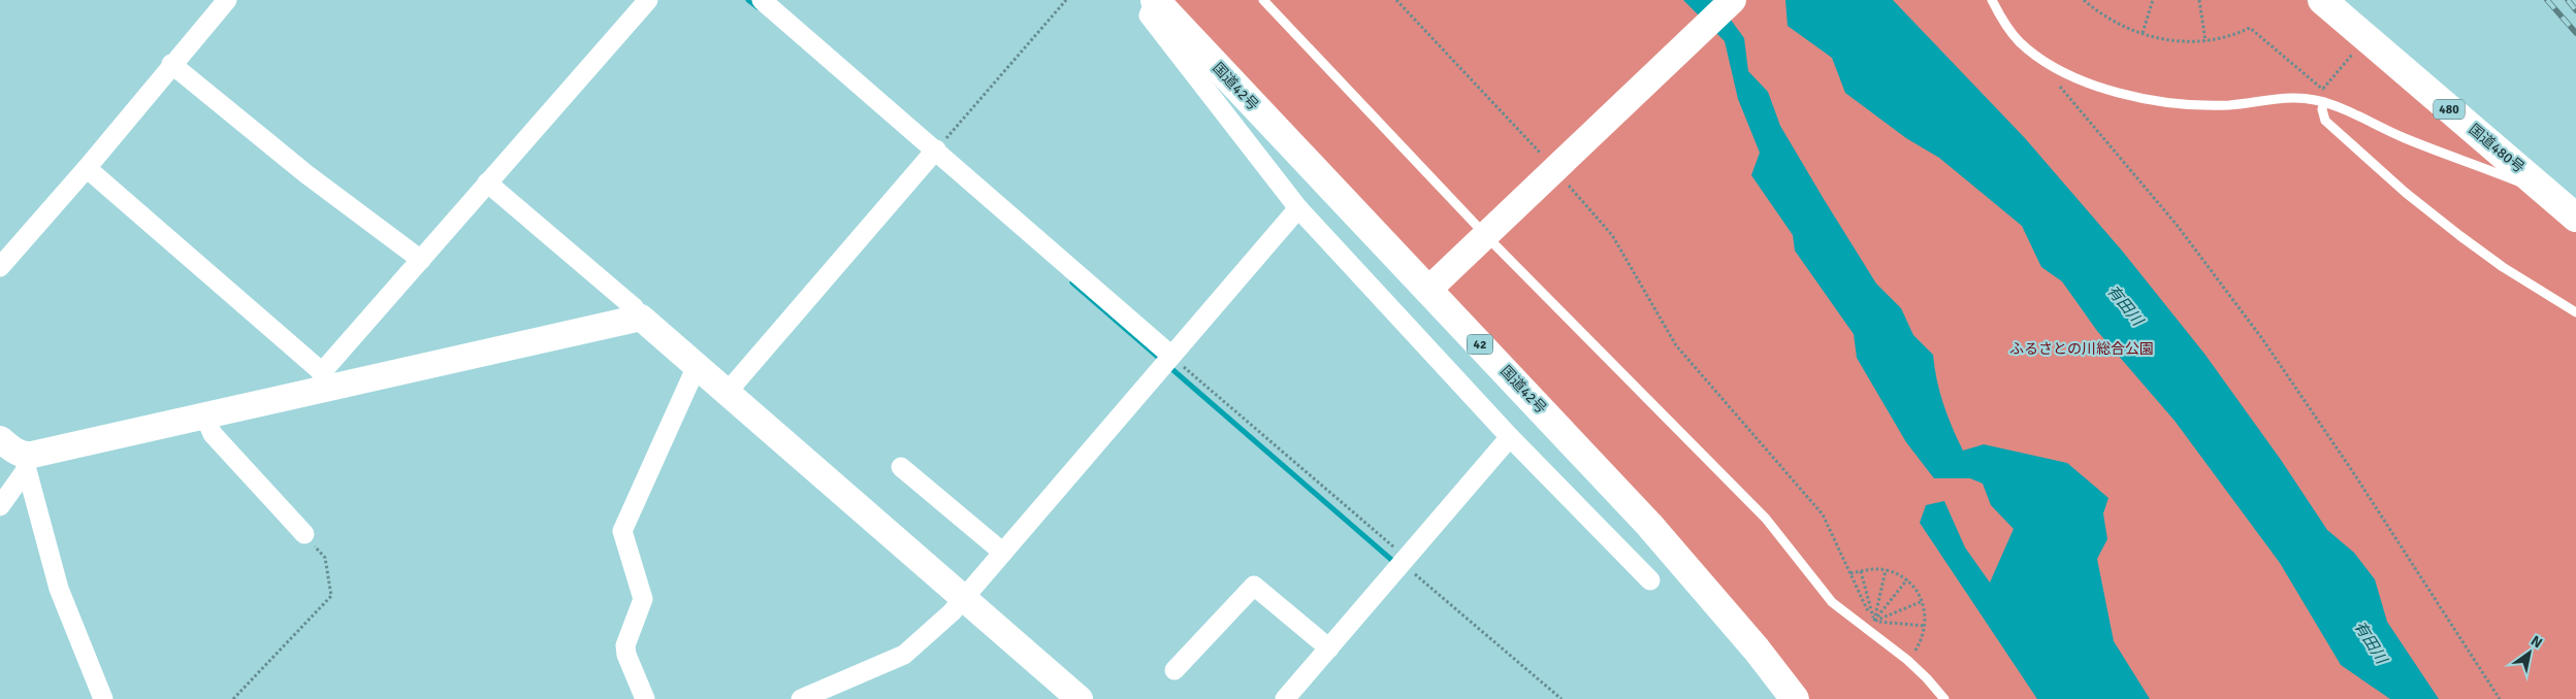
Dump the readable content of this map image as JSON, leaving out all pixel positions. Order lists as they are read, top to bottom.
{
  "streets": {
    "highway": [
      "国道42号",
      "480",
      "国道480号",
      "42"
    ]
  },
  "water": ["有田川"],
  "parks": ["ふるさとの川総合公園"],
  "north": "top right"
}
